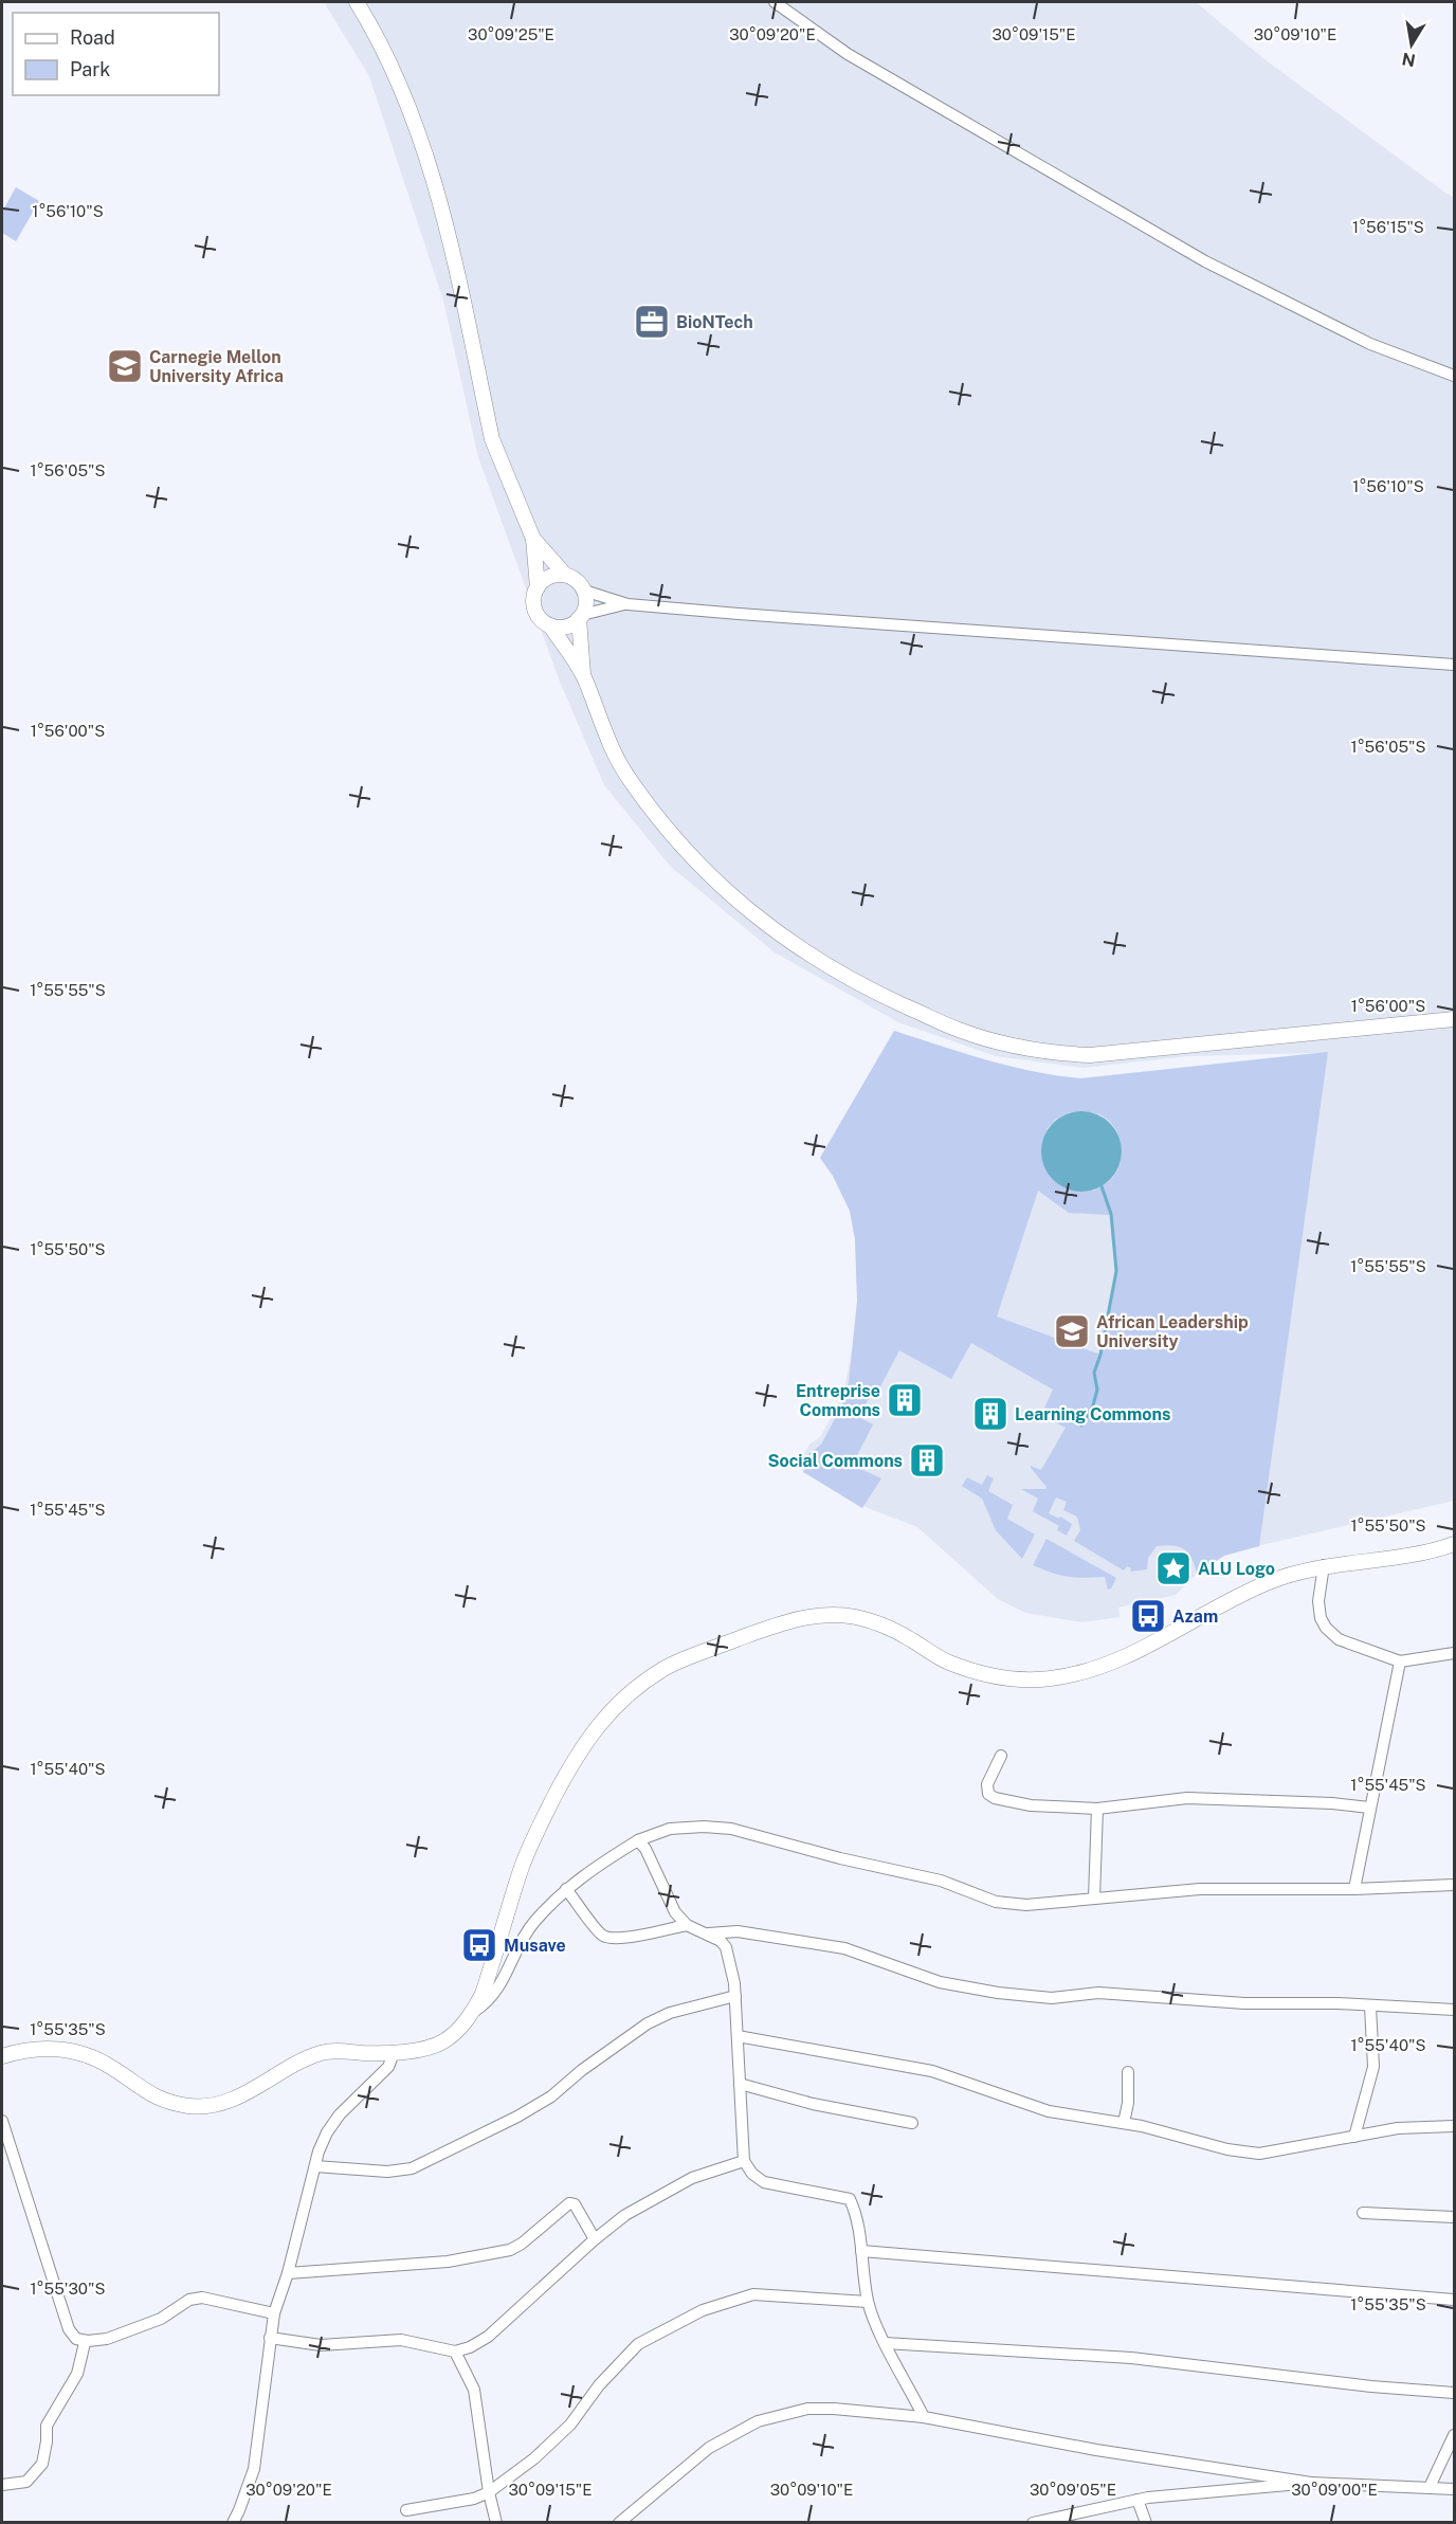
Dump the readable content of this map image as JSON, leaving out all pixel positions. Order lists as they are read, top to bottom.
{
  "places": {
    "office": ["BioNTech"],
    "school or university": ["Carnegie Mellon University Africa", "African Leadership University"],
    "building": ["Entreprise Commons", "Learning Commons", "Social Commons"],
    "place": ["ALU Logo"],
    "bus stop": ["Azam", "Musave"]
  },
  "legend": ["Road", "Park"],
  "north": "bottom",
  "coordinates": [
    "30°09'25\"E",
    "30°09'20\"E",
    "30°09'15\"E",
    "30°09'10\"E",
    "1°56'10\"S",
    "1°56'15\"S",
    "1°56'05\"S",
    "1°56'00\"S",
    "1°55'55\"S",
    "1°55'50\"S",
    "1°55'45\"S",
    "1°55'40\"S",
    "1°55'35\"S",
    "1°55'30\"S",
    "30°09'05\"E",
    "30°09'00\"E"
  ]
}
